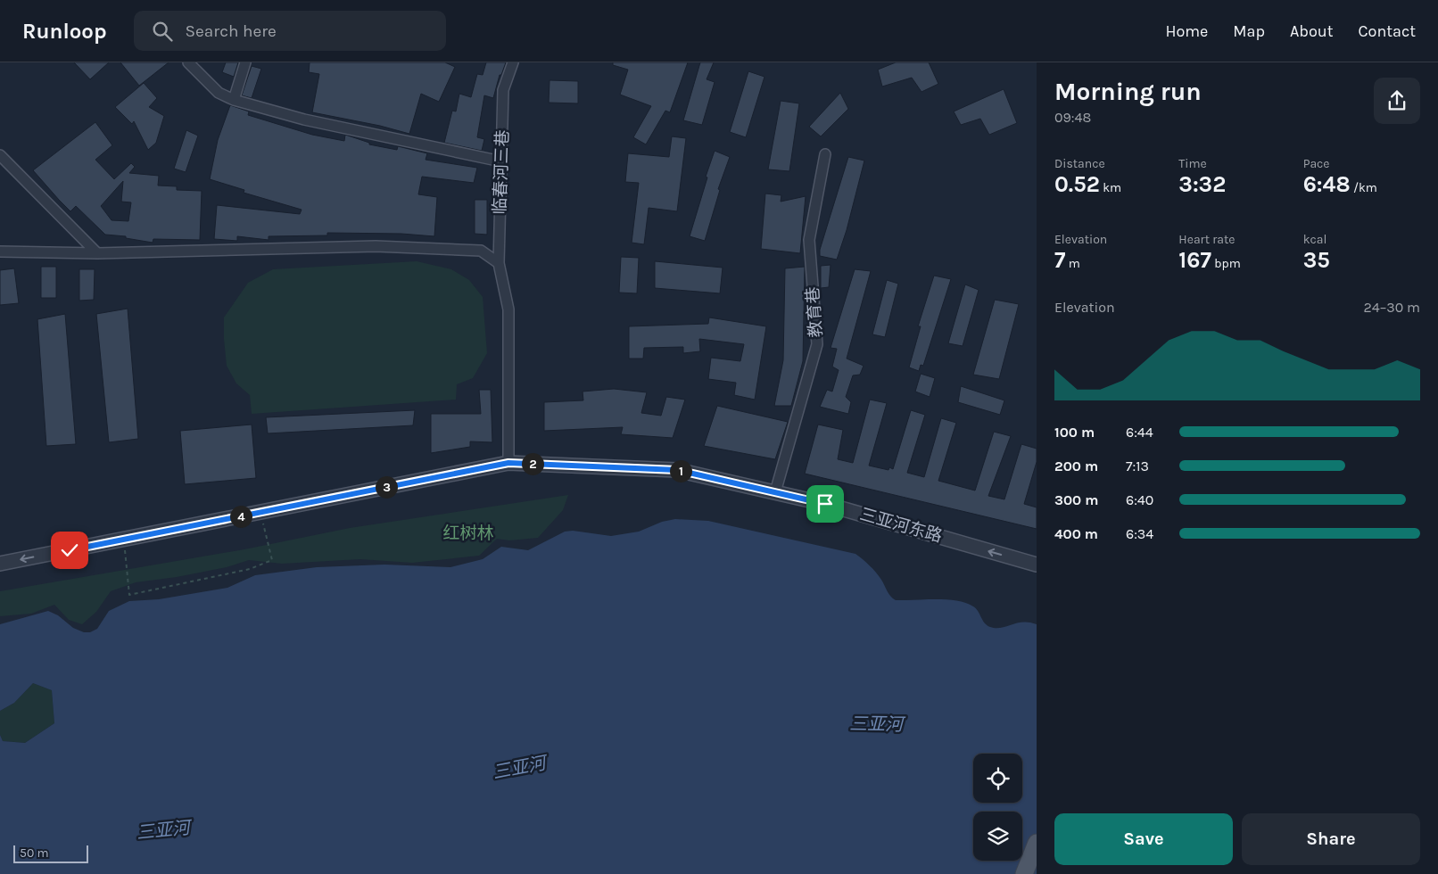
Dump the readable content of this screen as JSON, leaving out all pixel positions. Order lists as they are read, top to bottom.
{
  "streets": {
    "street": ["临春河三巷", "教育巷", "三亚河东路"]
  },
  "crossings": [
    ["临春河三巷", "三亚河东路"],
    ["教育巷", "三亚河东路"]
  ],
  "one_way": ["三亚河东路"],
  "water": ["三亚河"],
  "parks": ["红树林"],
  "scale_bar": "50 m",
  "page": {
    "header": "Runloop",
    "search": "Search here",
    "nav": [
      "Home",
      "Map",
      "About",
      "Contact"
    ],
    "heading": ["Morning run", "09:48"],
    "stats": [
      ["Distance", "0.52 km"],
      ["Time", "3:32"],
      ["Pace", "6:48 /km"],
      ["Elevation", "7 m"],
      ["Heart rate", "167 bpm"],
      ["kcal", "35"]
    ],
    "chart": ["Elevation", "24–30 m"],
    "list": [
      {
        "name": "100 m",
        "note": "6:44"
      },
      {
        "name": "200 m",
        "note": "7:13"
      },
      {
        "name": "300 m",
        "note": "6:40"
      },
      {
        "name": "400 m",
        "note": "6:34"
      }
    ],
    "pins": [
      "2",
      "1",
      "3",
      "4"
    ],
    "buttons": ["Save", "Share"],
    "scale": "50 m"
  }
}
